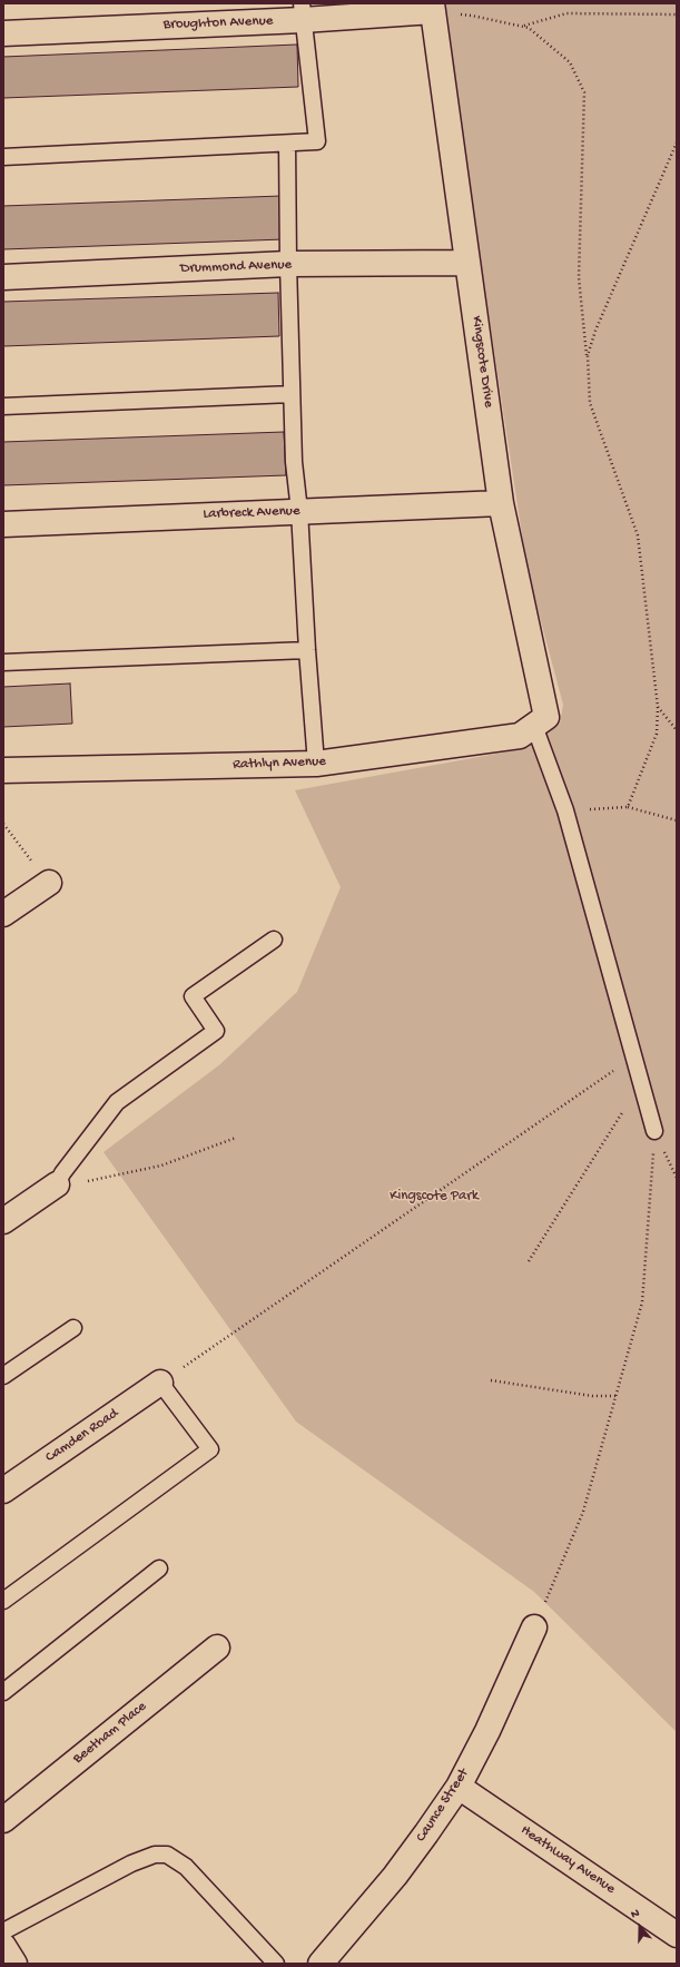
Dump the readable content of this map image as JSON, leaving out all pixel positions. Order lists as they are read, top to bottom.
{
  "streets": {
    "street": [
      "Broughton Avenue",
      "Drummond Avenue",
      "Kingscote Drive",
      "Larbreck Avenue",
      "Rathlyn Avenue",
      "Camden Road",
      "Beetham Place",
      "Caunce Street",
      "Heathway Avenue"
    ]
  },
  "crossings": [
    ["Broughton Avenue", "Kingscote Drive"],
    ["Drummond Avenue", "Kingscote Drive"],
    ["Kingscote Drive", "Larbreck Avenue"],
    ["Kingscote Drive", "Rathlyn Avenue"],
    ["Caunce Street", "Heathway Avenue"]
  ],
  "parks": ["Kingscote Park"],
  "north": "top"
}
